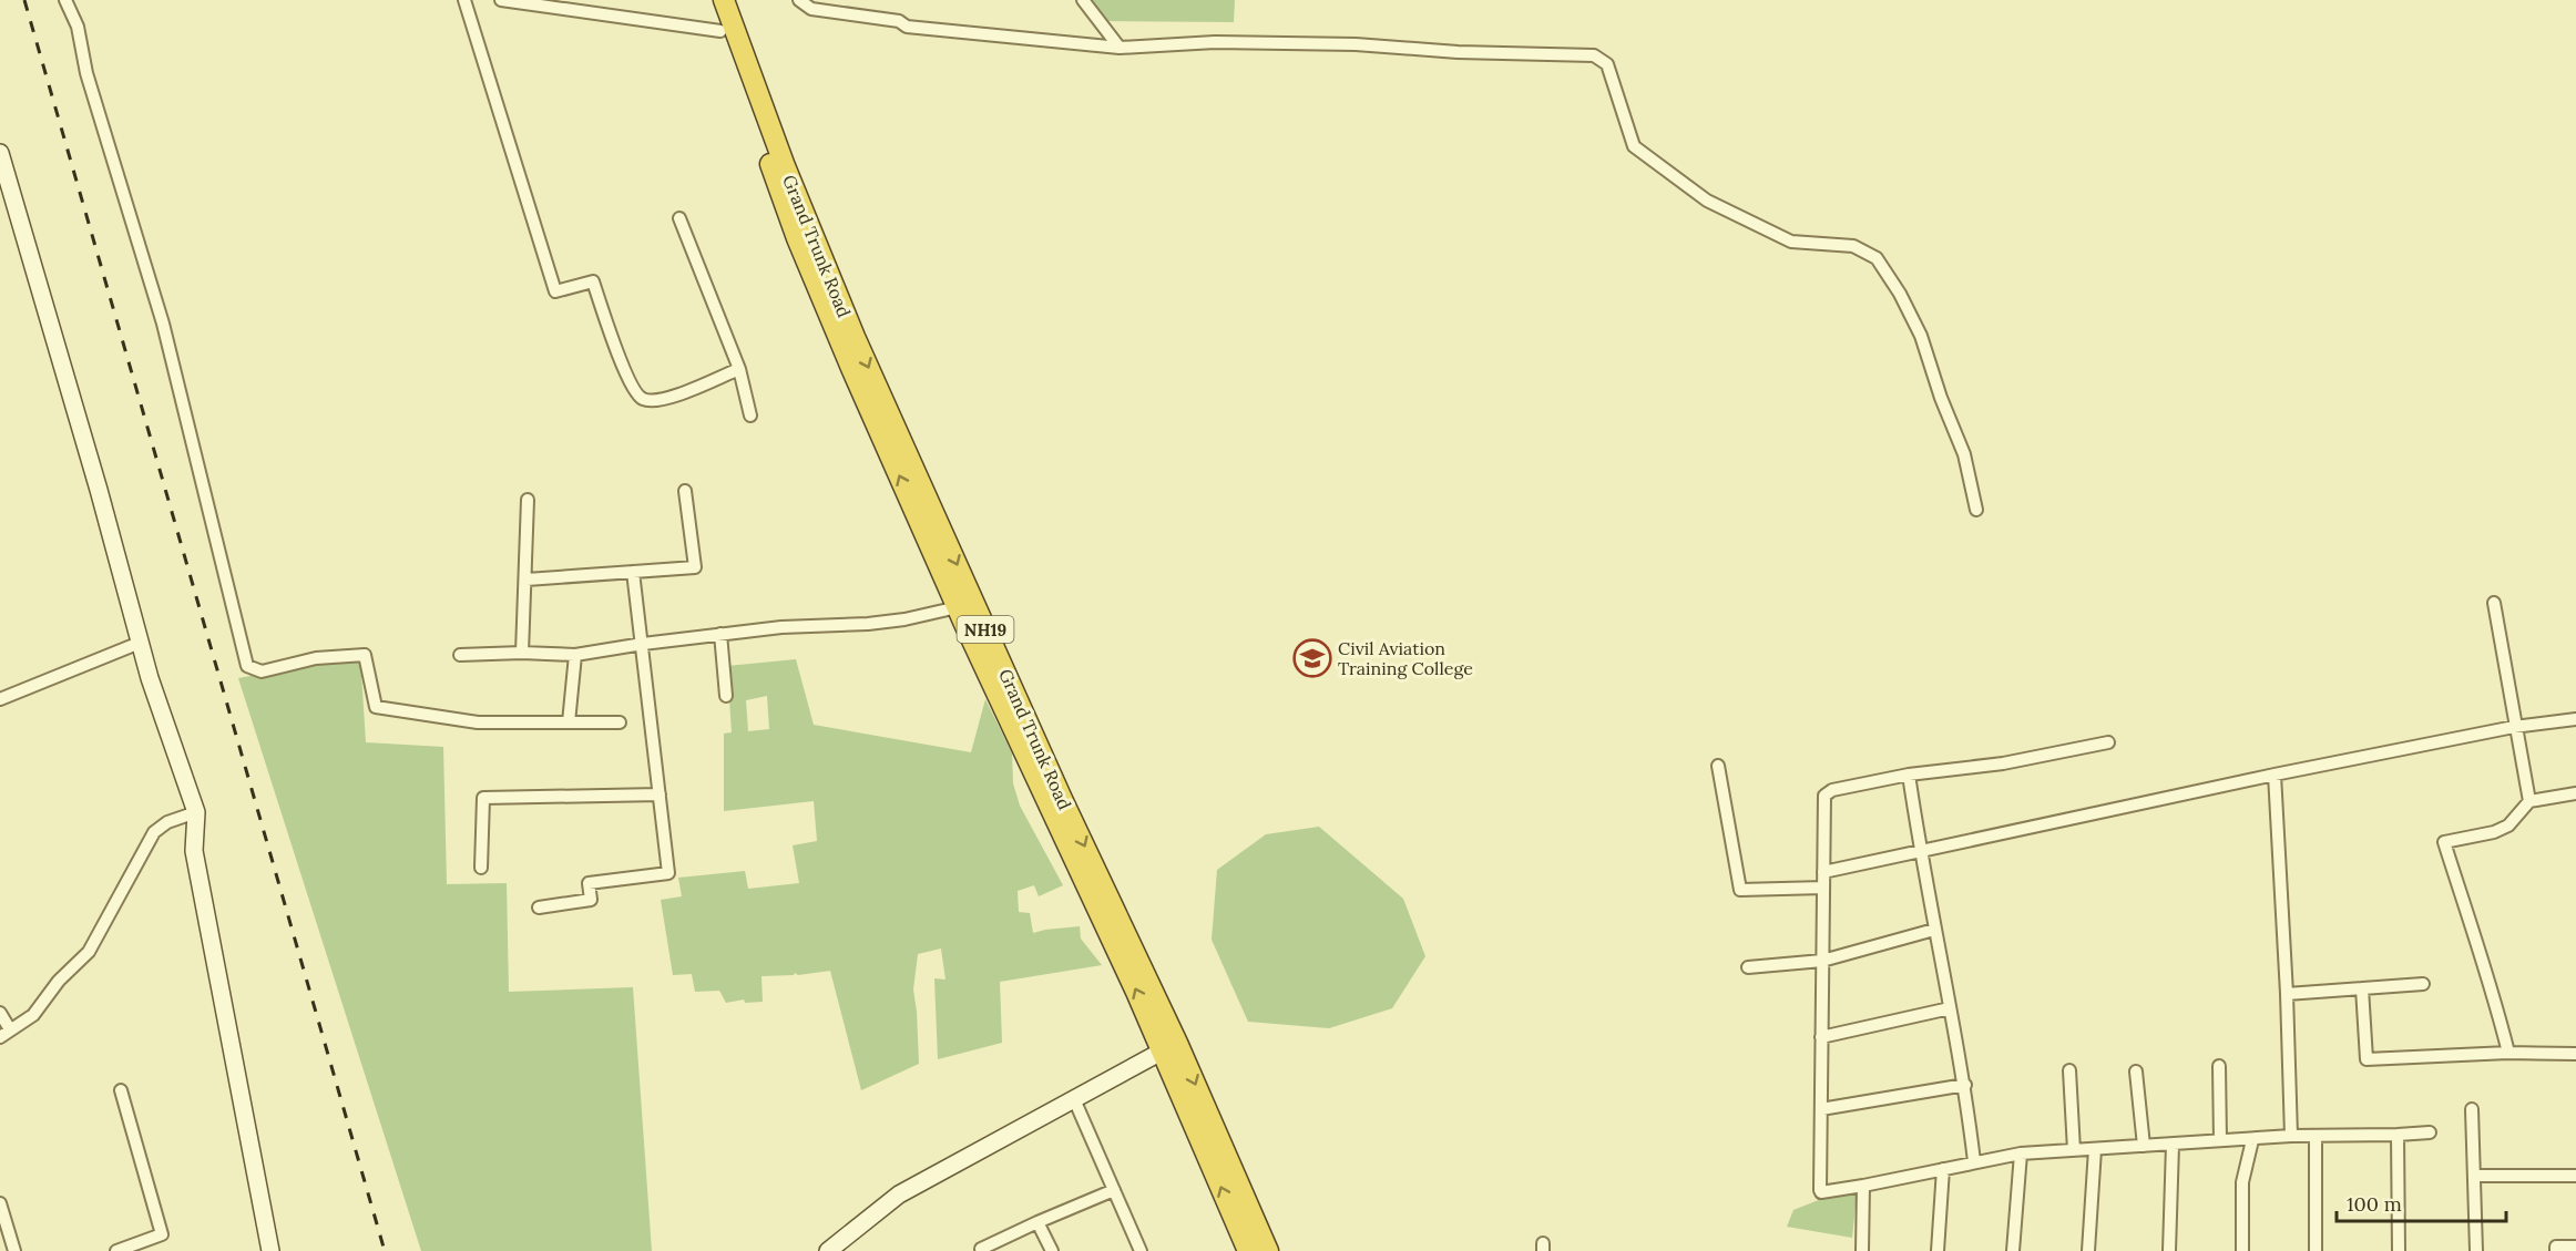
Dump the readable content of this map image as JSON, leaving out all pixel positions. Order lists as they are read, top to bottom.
{
  "streets": {
    "highway": ["Grand Trunk Road", "NH19"]
  },
  "places": {
    "school or university": ["Civil Aviation Training College"]
  },
  "scale_bar": "100 m"
}
